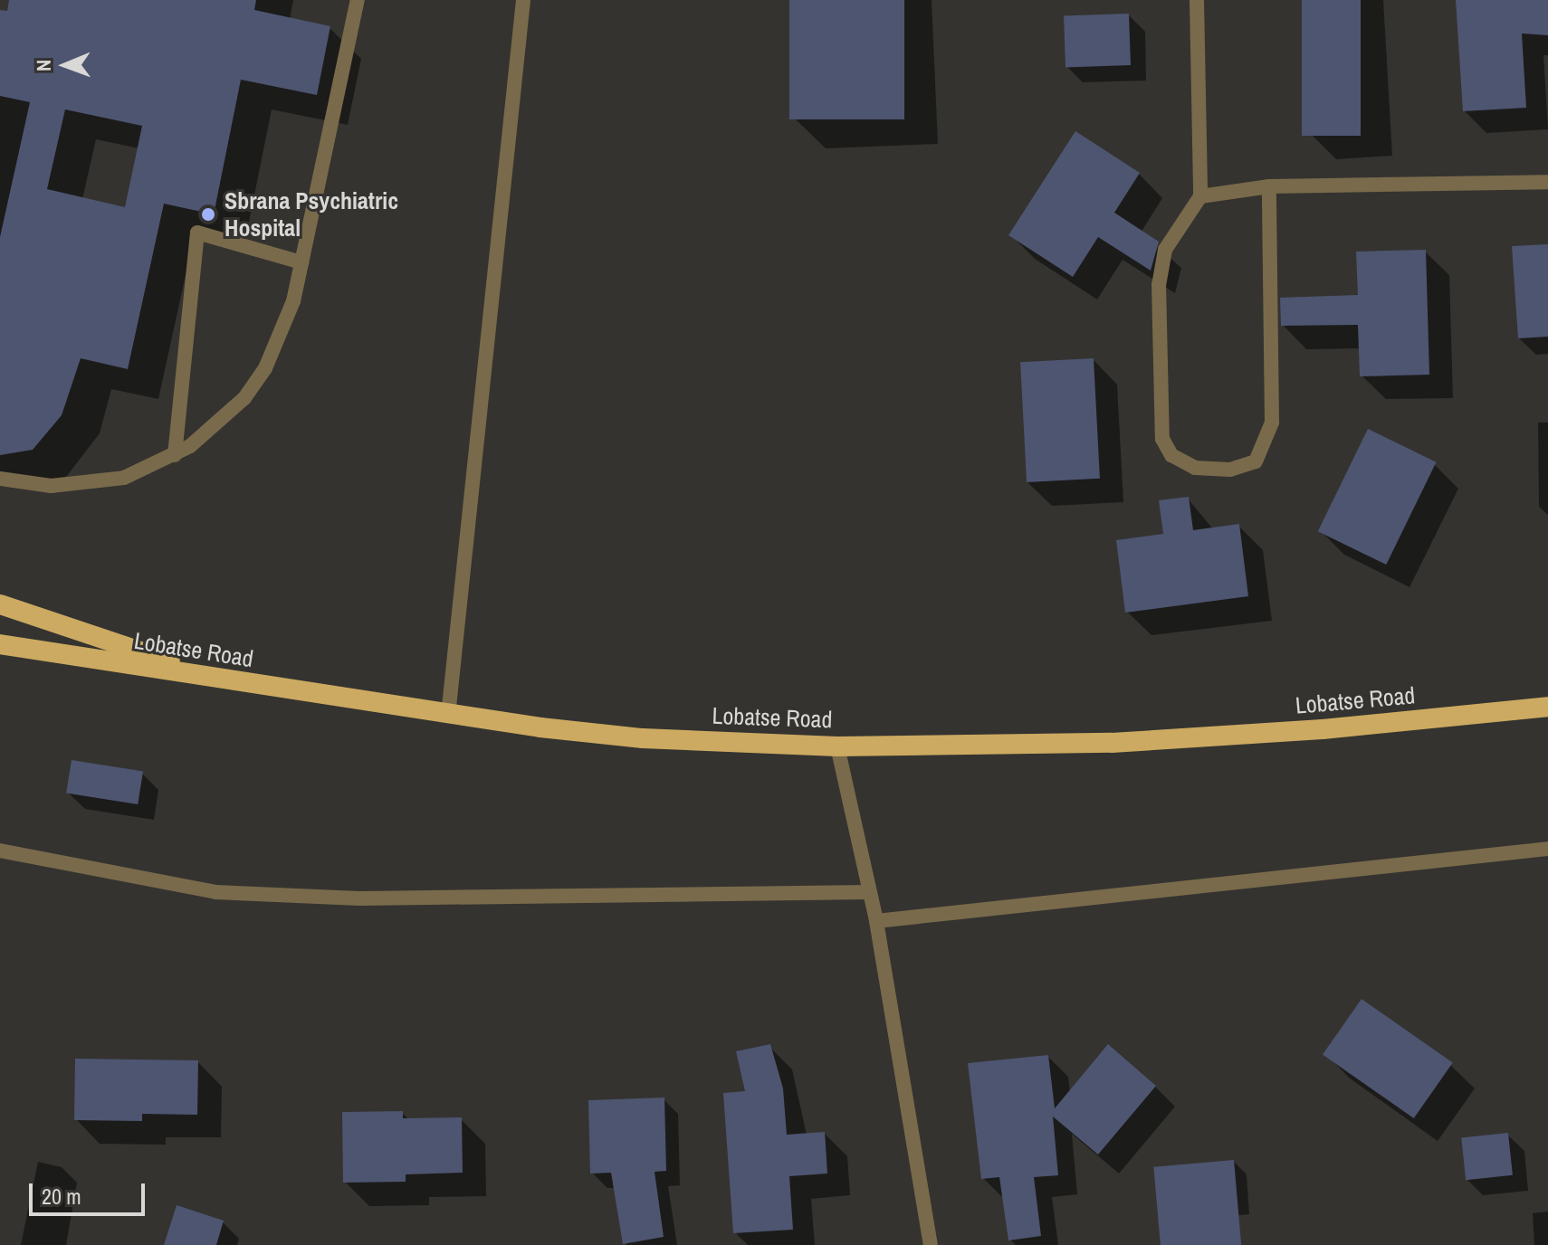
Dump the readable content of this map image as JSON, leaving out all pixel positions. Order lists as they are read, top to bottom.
{
  "streets": {
    "highway": ["Lobatse Road"]
  },
  "places": ["Sbrana Psychiatric Hospital"],
  "scale_bar": "20 m",
  "north": "left"
}
